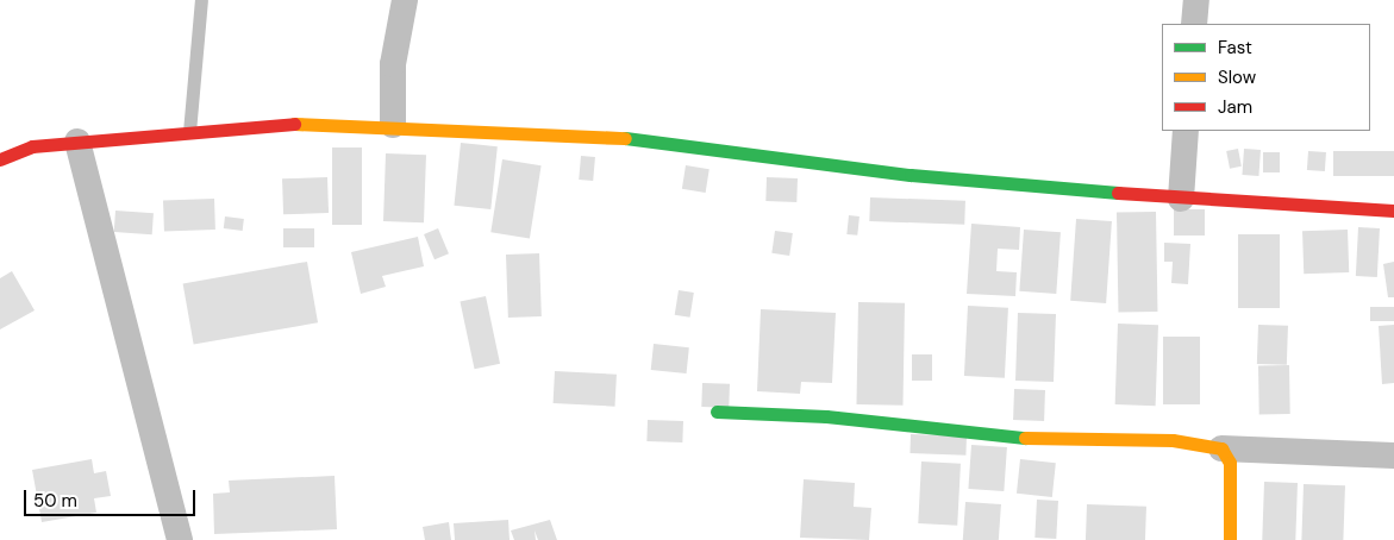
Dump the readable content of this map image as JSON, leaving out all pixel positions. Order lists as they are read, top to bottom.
{
  "legend": ["Fast", "Slow", "Jam"],
  "scale_bar": "50 m"
}
